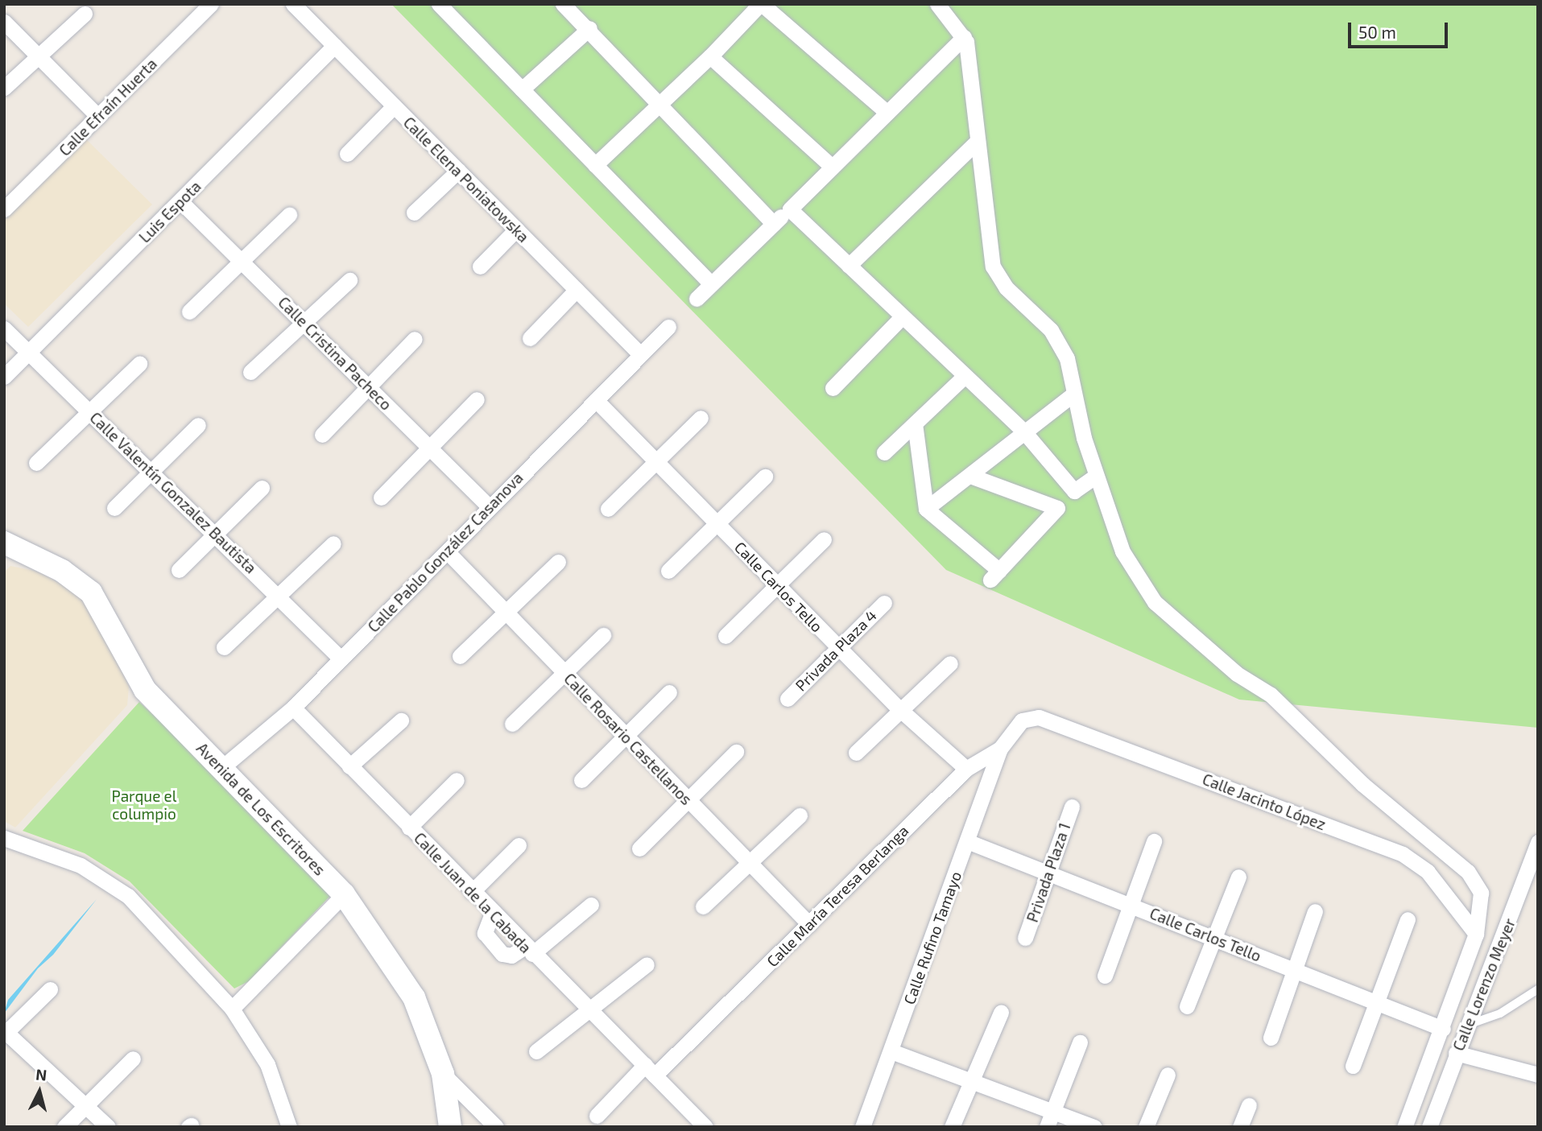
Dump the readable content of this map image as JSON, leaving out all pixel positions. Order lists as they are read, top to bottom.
{
  "streets": {
    "main road": ["Avenida de Los Escritores"],
    "street": [
      "Calle Efraín Huerta",
      "Calle Elena Poniatowska",
      "Luis Espota",
      "Calle Cristina Pacheco",
      "Calle Valentín Gonzalez Bautista",
      "Calle Pablo González Casanova",
      "Calle Carlos Tello",
      "Privada Plaza 4",
      "Calle Rosario Castellanos",
      "Calle Jacinto López",
      "Privada Plaza 1",
      "Calle Juan de la Cabada",
      "Calle María Teresa Berlanga",
      "Calle Rufino Tamayo",
      "Calle Lorenzo Meyer"
    ]
  },
  "crossings": [
    ["Calle Elena Poniatowska", "Luis Espota"],
    ["Calle Elena Poniatowska", "Calle Pablo González Casanova"],
    ["Luis Espota", "Calle Cristina Pacheco"],
    ["Luis Espota", "Calle Valentín Gonzalez Bautista"],
    ["Calle Cristina Pacheco", "Calle Pablo González Casanova"],
    ["Calle Valentín Gonzalez Bautista", "Calle Pablo González Casanova"],
    ["Calle Pablo González Casanova", "Calle Carlos Tello"],
    ["Calle Pablo González Casanova", "Calle Rosario Castellanos"],
    ["Calle Pablo González Casanova", "Avenida de Los Escritores"],
    ["Calle Pablo González Casanova", "Calle Juan de la Cabada"],
    ["Calle Carlos Tello", "Privada Plaza 4"],
    ["Calle Carlos Tello", "Privada Plaza 1"],
    ["Calle Carlos Tello", "Calle María Teresa Berlanga"],
    ["Calle Carlos Tello", "Calle Rufino Tamayo"],
    ["Calle Rosario Castellanos", "Calle María Teresa Berlanga"],
    ["Calle Jacinto López", "Calle María Teresa Berlanga"],
    ["Calle Juan de la Cabada", "Calle María Teresa Berlanga"],
    ["Calle María Teresa Berlanga", "Calle Rufino Tamayo"]
  ],
  "parks": ["Parque el columpio"],
  "scale_bar": "50 m",
  "north": "top"
}
